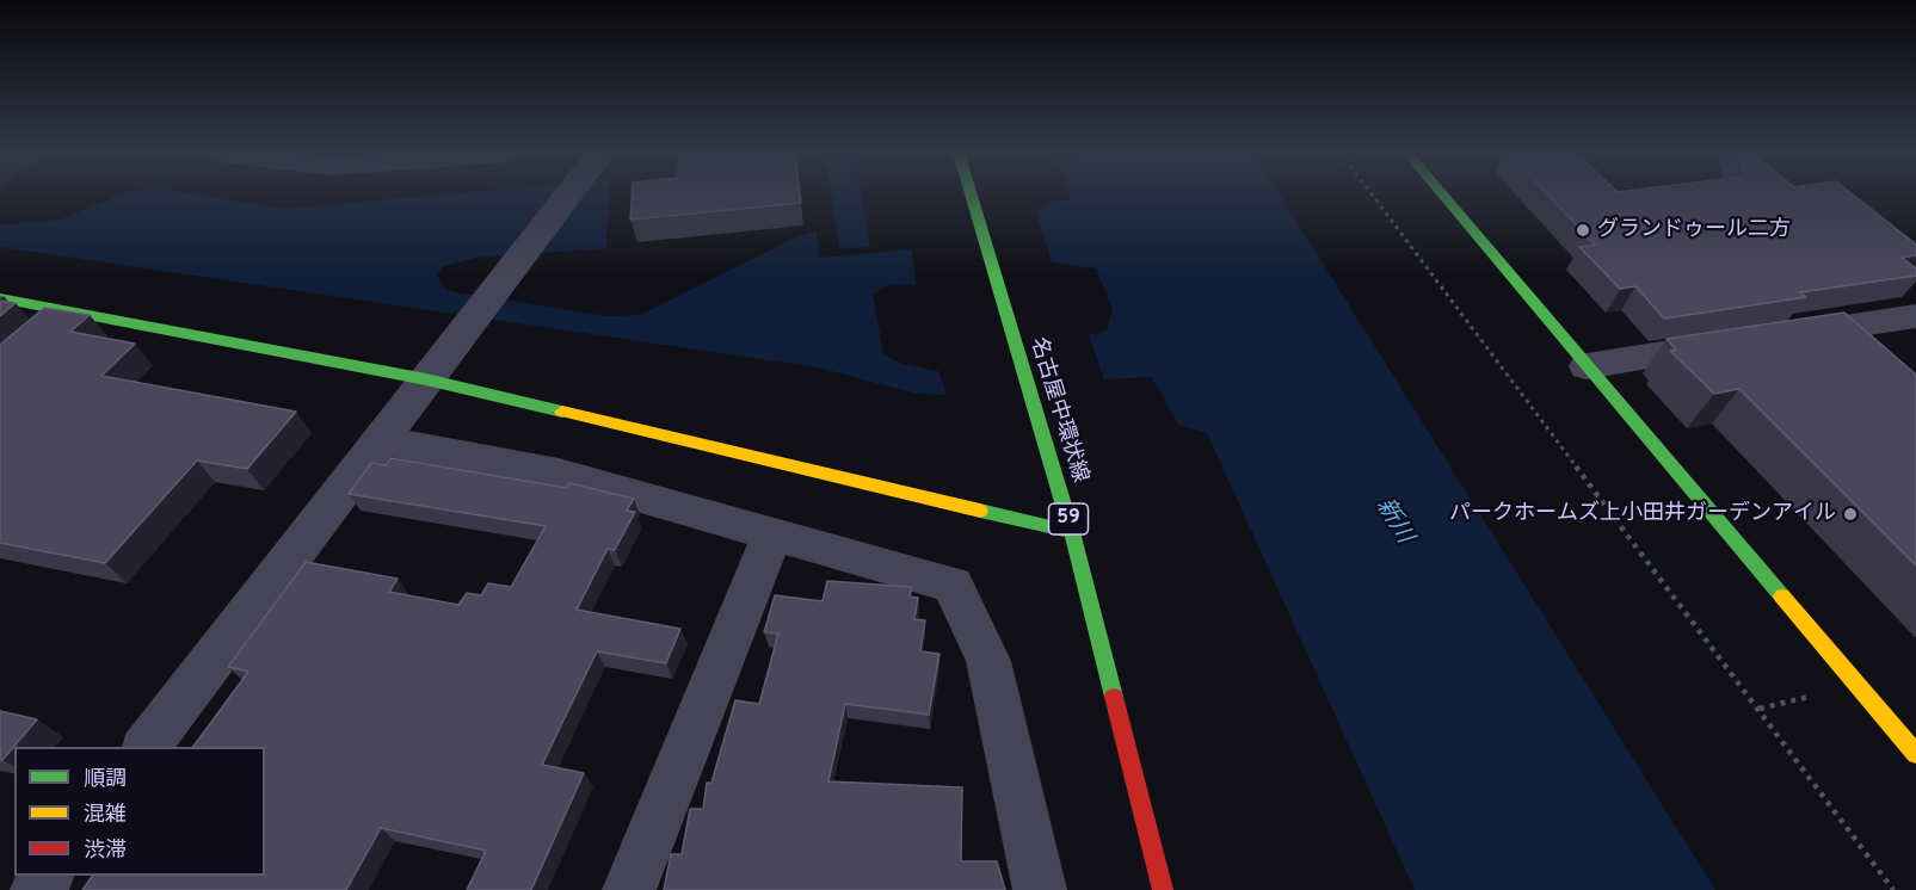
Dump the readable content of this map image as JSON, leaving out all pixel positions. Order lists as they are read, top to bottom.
{
  "streets": {
    "street": ["名古屋中環状線", "59"]
  },
  "water": ["新川"],
  "places": ["グランドゥール二方", "パークホームズ上小田井ガーデンアイル"],
  "legend": ["順調", "混雑", "渋滞"]
}
